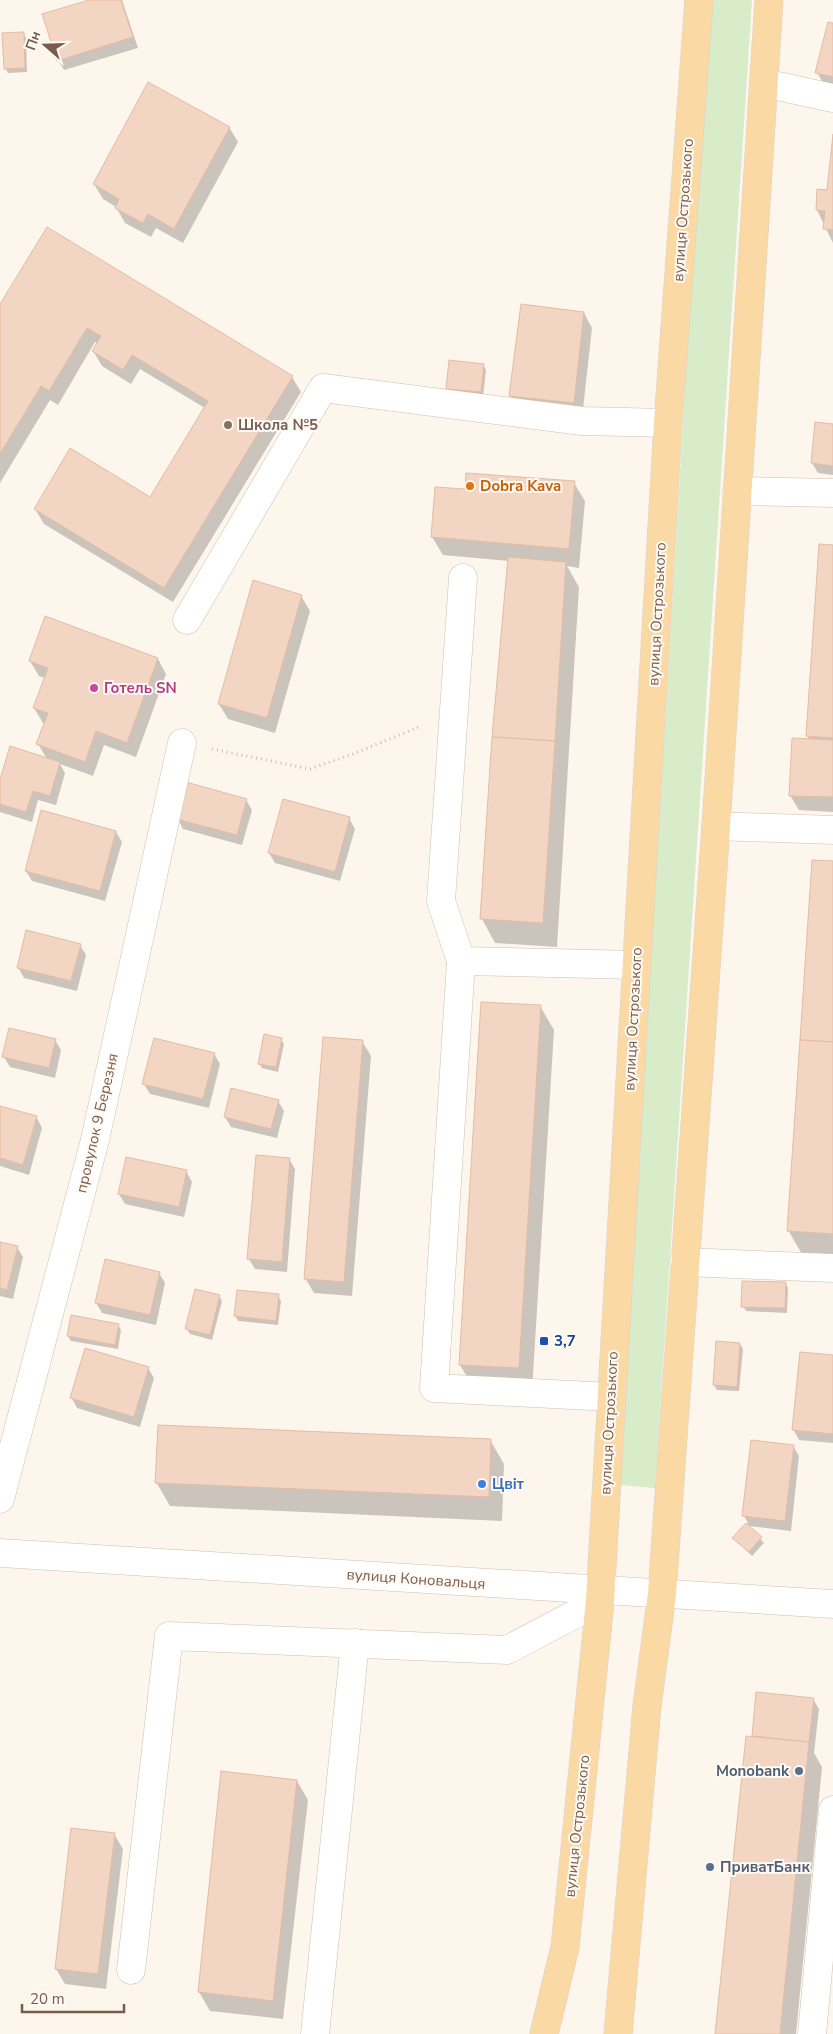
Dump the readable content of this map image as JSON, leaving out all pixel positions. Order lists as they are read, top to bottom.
{
  "streets": {
    "main road": ["вулиця Острозького"],
    "street": ["провулок 9 Березня", "вулиця Коновальця"]
  },
  "crossings": [
    ["вулиця Острозького", "вулиця Коновальця"]
  ],
  "places": {
    "other": [
      "Школа №5",
      "Dobra Kava",
      "Готель SN",
      "Цвіт",
      "Monobank",
      "ПриватБанк"
    ],
    "transit": ["3,7"]
  },
  "scale_bar": "20 m",
  "north": "left"
}
